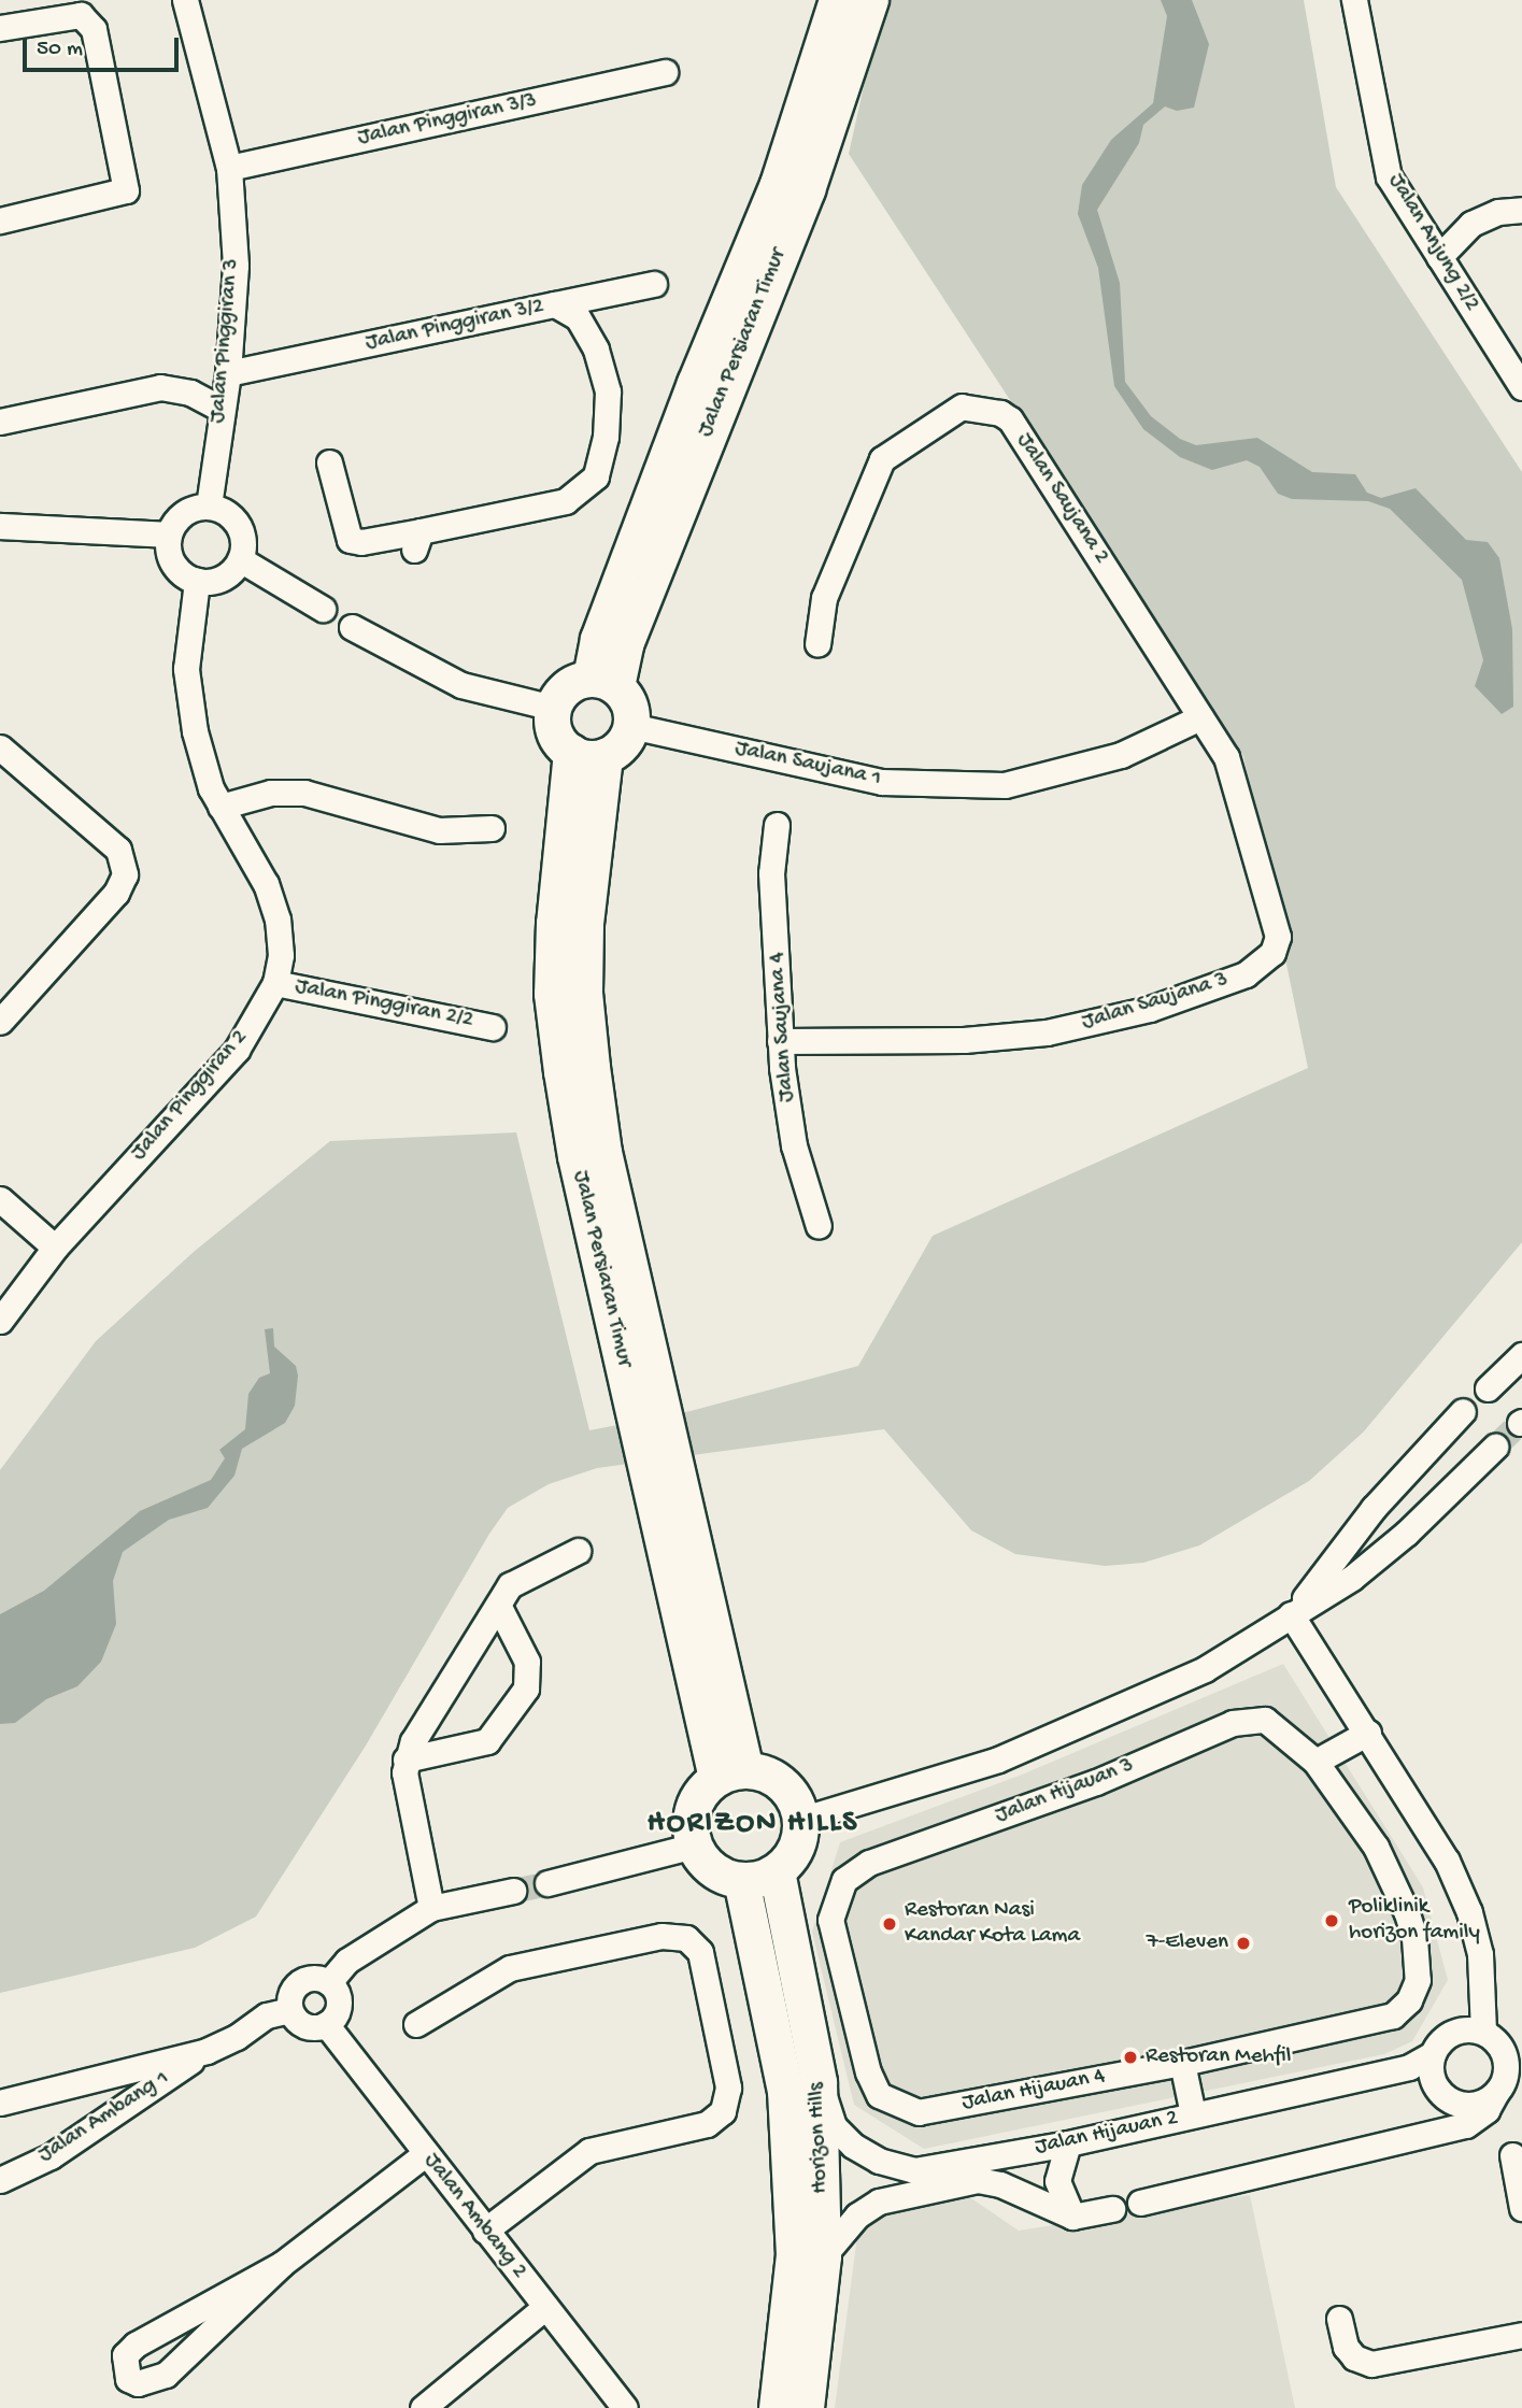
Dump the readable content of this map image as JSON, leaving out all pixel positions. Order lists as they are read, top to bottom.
{
  "streets": {
    "street": [
      "Jalan Pinggiran 3/3",
      "Jalan Anjung 2/2",
      "Jalan Pinggiran 3/2",
      "Jalan Pinggiran 3",
      "Jalan Persiaran Timur",
      "Jalan Saujana 2",
      "Jalan Saujana 1",
      "Jalan Saujana 3",
      "Jalan Pinggiran 2/2",
      "Jalan Saujana 4",
      "Jalan Pinggiran 2",
      "Jalan Hijauan 3",
      "Jalan Hijauan 4",
      "Jalan Ambang 1",
      "Jalan Hijauan 2",
      "Horizon Hills",
      "Jalan Ambang 2"
    ]
  },
  "crossings": [
    ["Jalan Pinggiran 3/3", "Jalan Pinggiran 3"],
    ["Jalan Pinggiran 3/2", "Jalan Pinggiran 3"],
    ["Jalan Pinggiran 3", "Jalan Pinggiran 2"],
    ["Jalan Persiaran Timur", "Jalan Saujana 1"],
    ["Jalan Persiaran Timur", "Horizon Hills"],
    ["Jalan Saujana 2", "Jalan Saujana 1"],
    ["Jalan Saujana 2", "Jalan Saujana 3"],
    ["Jalan Saujana 1", "Jalan Saujana 3"],
    ["Jalan Saujana 3", "Jalan Saujana 4"],
    ["Jalan Pinggiran 2/2", "Jalan Pinggiran 2"],
    ["Jalan Hijauan 3", "Jalan Hijauan 4"],
    ["Jalan Ambang 1", "Jalan Ambang 2"],
    ["Jalan Hijauan 2", "Horizon Hills"]
  ],
  "districts": ["HORIZON HILLS"],
  "places": [
    "Poliklinik horizon family",
    "Restoran Nasi Kandar Kota Lama",
    "7-Eleven",
    "Restoran Mehfil"
  ],
  "scale_bar": "50 m"
}
